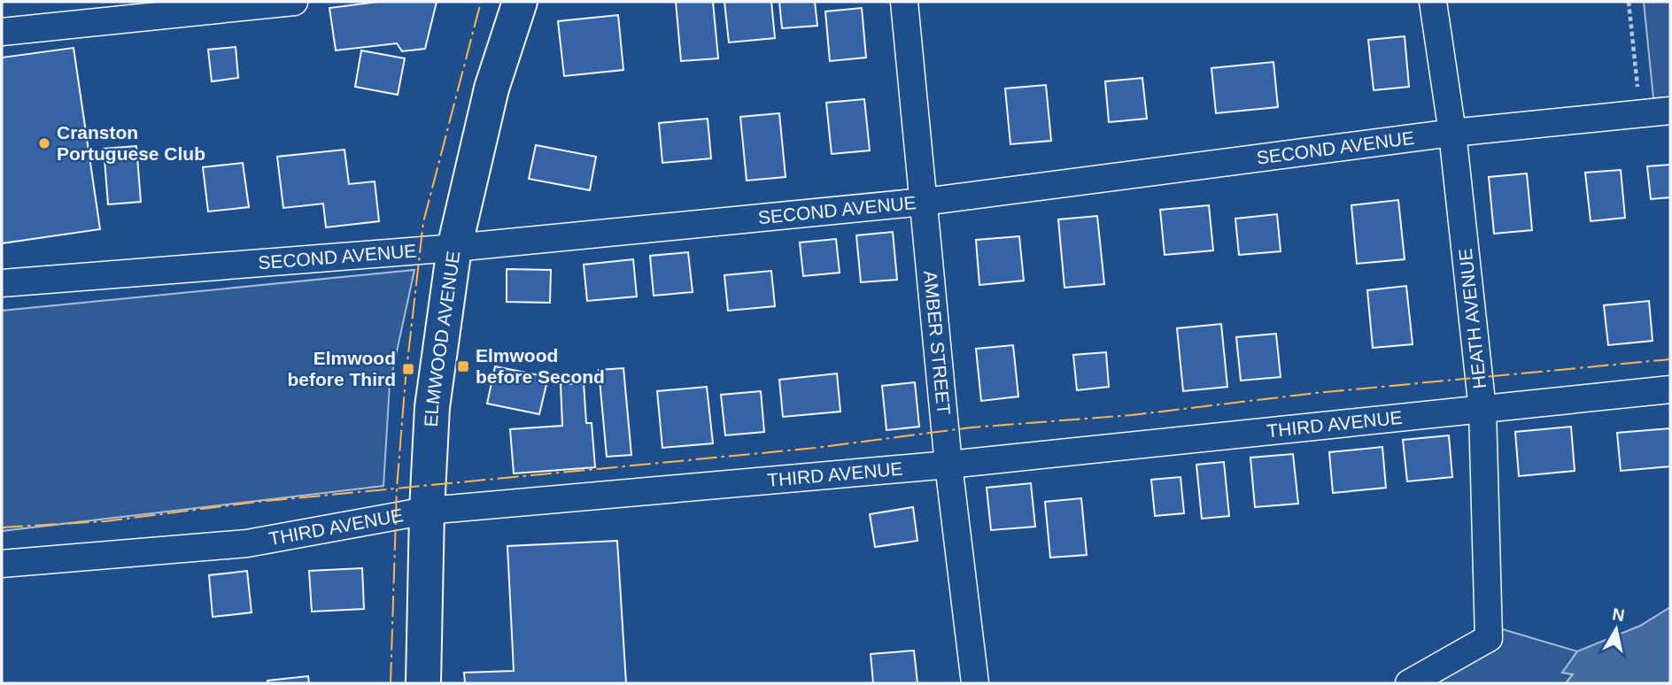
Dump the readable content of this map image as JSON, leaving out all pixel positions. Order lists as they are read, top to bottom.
{
  "streets": {
    "main road": ["ELMWOOD AVENUE"],
    "street": [
      "SECOND AVENUE",
      "HEATH AVENUE",
      "AMBER STREET",
      "THIRD AVENUE"
    ]
  },
  "crossings": [
    ["SECOND AVENUE", "HEATH AVENUE"],
    ["SECOND AVENUE", "ELMWOOD AVENUE"],
    ["SECOND AVENUE", "AMBER STREET"],
    ["HEATH AVENUE", "THIRD AVENUE"],
    ["ELMWOOD AVENUE", "THIRD AVENUE"],
    ["AMBER STREET", "THIRD AVENUE"]
  ],
  "places": {
    "other": ["Cranston Portuguese Club"],
    "transit": ["Elmwood before Second", "Elmwood before Third"]
  },
  "north": "top"
}
